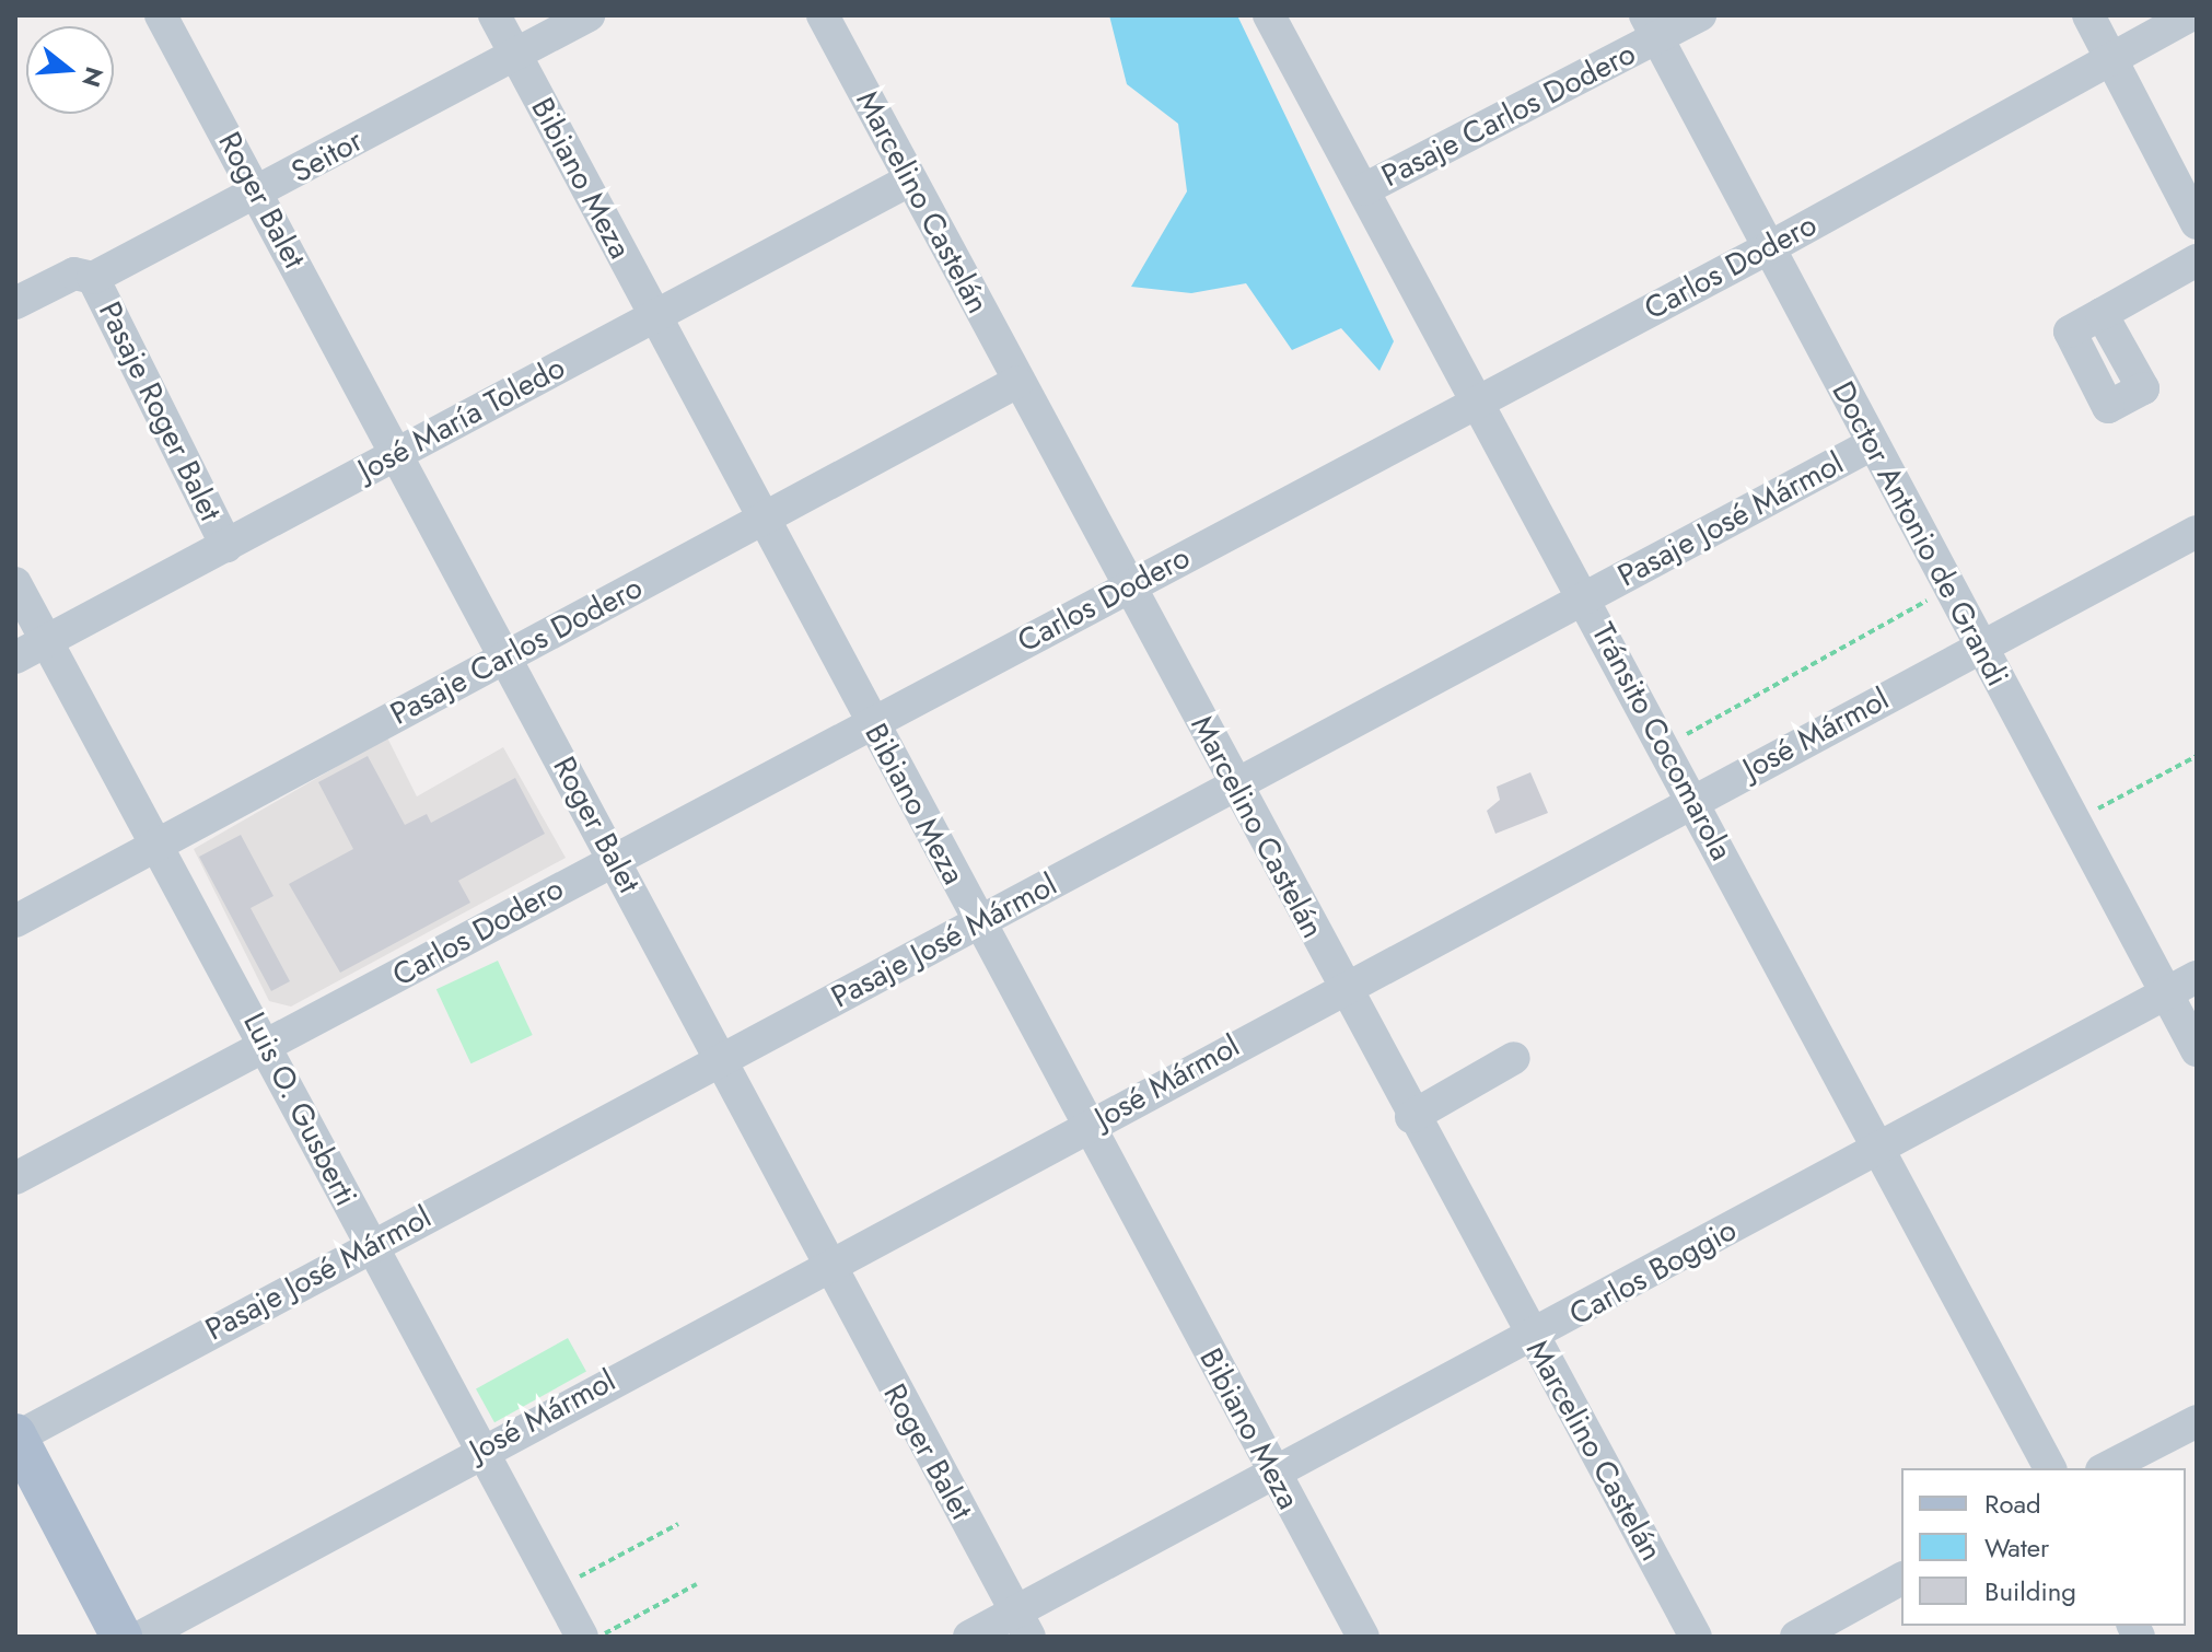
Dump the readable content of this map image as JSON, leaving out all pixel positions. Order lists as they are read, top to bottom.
{
  "streets": {
    "street": [
      "Pasaje Carlos Dodero",
      "Seitor",
      "Bibiano Meza",
      "Roger Balet",
      "Marcelino Castelán",
      "Carlos Dodero",
      "Pasaje Roger Balet",
      "José María Toledo",
      "Pasaje José Mármol",
      "Doctor Antonio de Grandi",
      "José Mármol",
      "Tránsito Cocomarola",
      "Luis O. Gusberti",
      "Carlos Boggio"
    ]
  },
  "crossings": [
    ["Pasaje Carlos Dodero", "Bibiano Meza"],
    ["Pasaje Carlos Dodero", "Roger Balet"],
    ["Pasaje Carlos Dodero", "Marcelino Castelán"],
    ["Pasaje Carlos Dodero", "Doctor Antonio de Grandi"],
    ["Pasaje Carlos Dodero", "Tránsito Cocomarola"],
    ["Pasaje Carlos Dodero", "Luis O. Gusberti"],
    ["Seitor", "Bibiano Meza"],
    ["Seitor", "Roger Balet"],
    ["Seitor", "Pasaje Roger Balet"],
    ["Bibiano Meza", "Carlos Dodero"],
    ["Bibiano Meza", "José María Toledo"],
    ["Bibiano Meza", "Pasaje José Mármol"],
    ["Bibiano Meza", "José Mármol"],
    ["Bibiano Meza", "Carlos Boggio"],
    ["Roger Balet", "Carlos Dodero"],
    ["Roger Balet", "José María Toledo"],
    ["Roger Balet", "Pasaje José Mármol"],
    ["Roger Balet", "José Mármol"],
    ["Roger Balet", "Carlos Boggio"],
    ["Marcelino Castelán", "Carlos Dodero"],
    ["Marcelino Castelán", "José María Toledo"],
    ["Marcelino Castelán", "Pasaje José Mármol"],
    ["Marcelino Castelán", "José Mármol"],
    ["Marcelino Castelán", "Carlos Boggio"],
    ["Carlos Dodero", "Doctor Antonio de Grandi"],
    ["Carlos Dodero", "Tránsito Cocomarola"],
    ["Carlos Dodero", "Luis O. Gusberti"],
    ["Pasaje Roger Balet", "José María Toledo"],
    ["José María Toledo", "Luis O. Gusberti"],
    ["Pasaje José Mármol", "Doctor Antonio de Grandi"],
    ["Pasaje José Mármol", "Tránsito Cocomarola"],
    ["Pasaje José Mármol", "Luis O. Gusberti"],
    ["Doctor Antonio de Grandi", "José Mármol"],
    ["Doctor Antonio de Grandi", "Carlos Boggio"],
    ["José Mármol", "Tránsito Cocomarola"],
    ["José Mármol", "Luis O. Gusberti"],
    ["Tránsito Cocomarola", "Carlos Boggio"]
  ],
  "legend": ["Road", "Water", "Building"],
  "north": "right"
}
